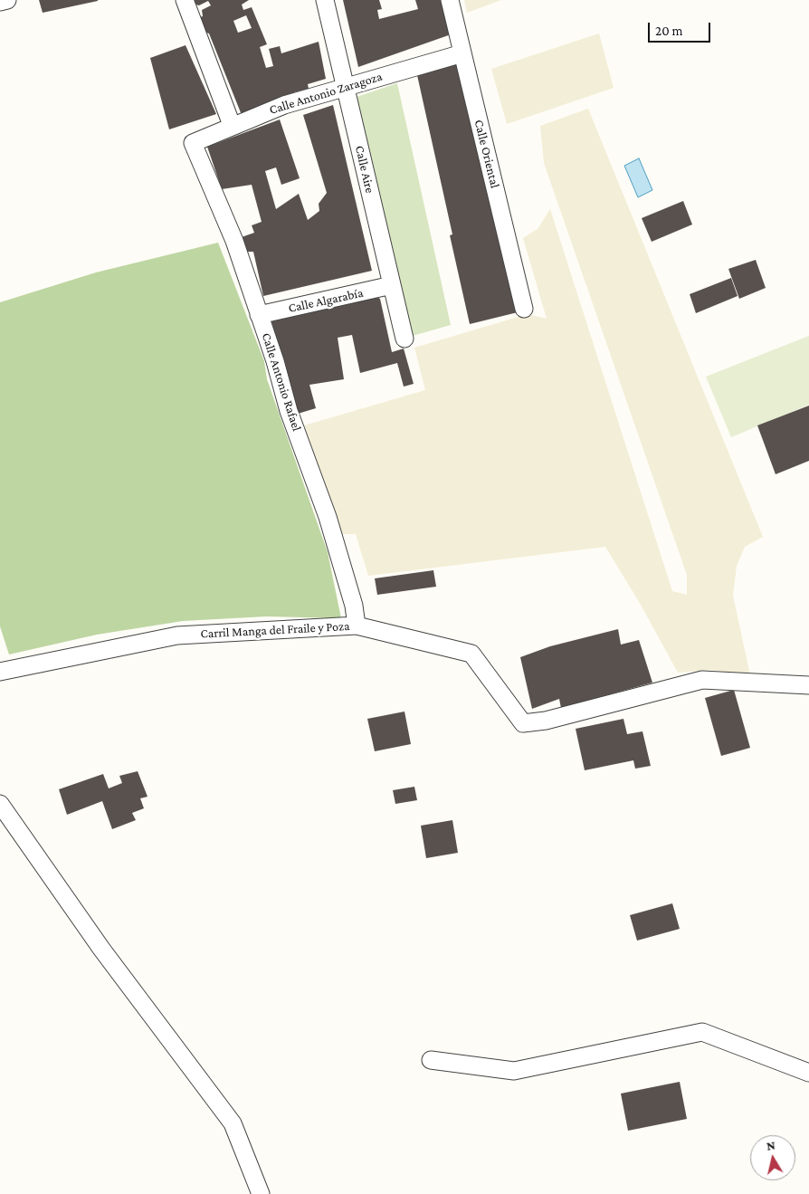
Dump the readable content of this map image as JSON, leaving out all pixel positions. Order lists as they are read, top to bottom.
{
  "streets": {
    "street": [
      "Calle Antonio Zaragoza",
      "Calle Oriental",
      "Calle Aire",
      "Calle Algarabía",
      "Calle Antonio Rafael",
      "Carril Manga del Fraile y Poza"
    ]
  },
  "crossings": [
    ["Calle Antonio Zaragoza", "Calle Oriental"],
    ["Calle Antonio Zaragoza", "Calle Aire"],
    ["Calle Antonio Zaragoza", "Calle Antonio Rafael"],
    ["Calle Aire", "Calle Algarabía"],
    ["Calle Algarabía", "Calle Antonio Rafael"],
    ["Calle Antonio Rafael", "Carril Manga del Fraile y Poza"]
  ],
  "scale_bar": "20 m",
  "north": "top"
}
